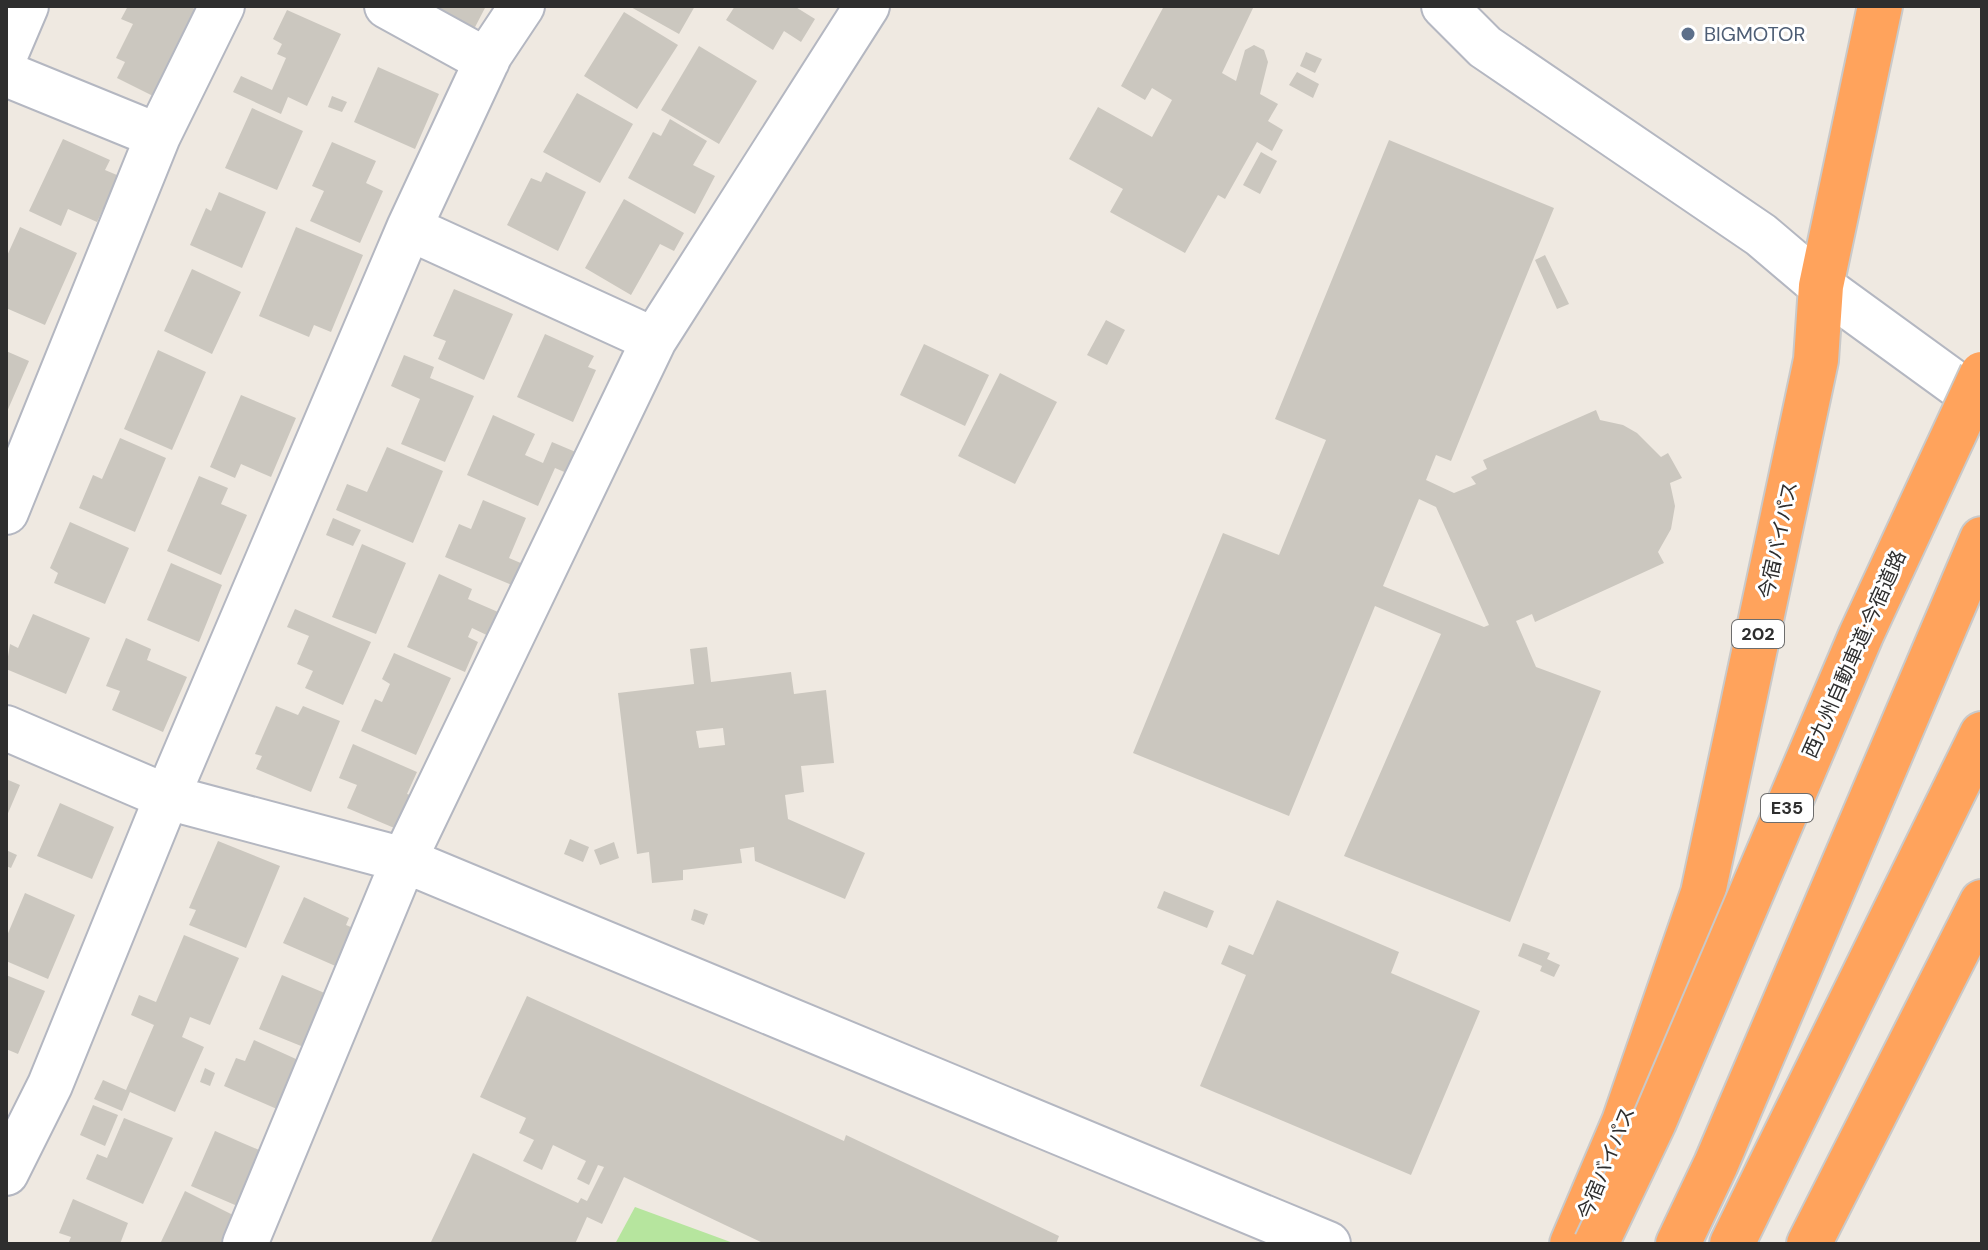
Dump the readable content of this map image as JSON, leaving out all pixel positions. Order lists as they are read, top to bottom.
{
  "streets": {
    "highway": [
      "今宿バイパス",
      "202",
      "西九州自動車道;今宿道路",
      "E35"
    ]
  },
  "places": ["BIGMOTOR"]
}
